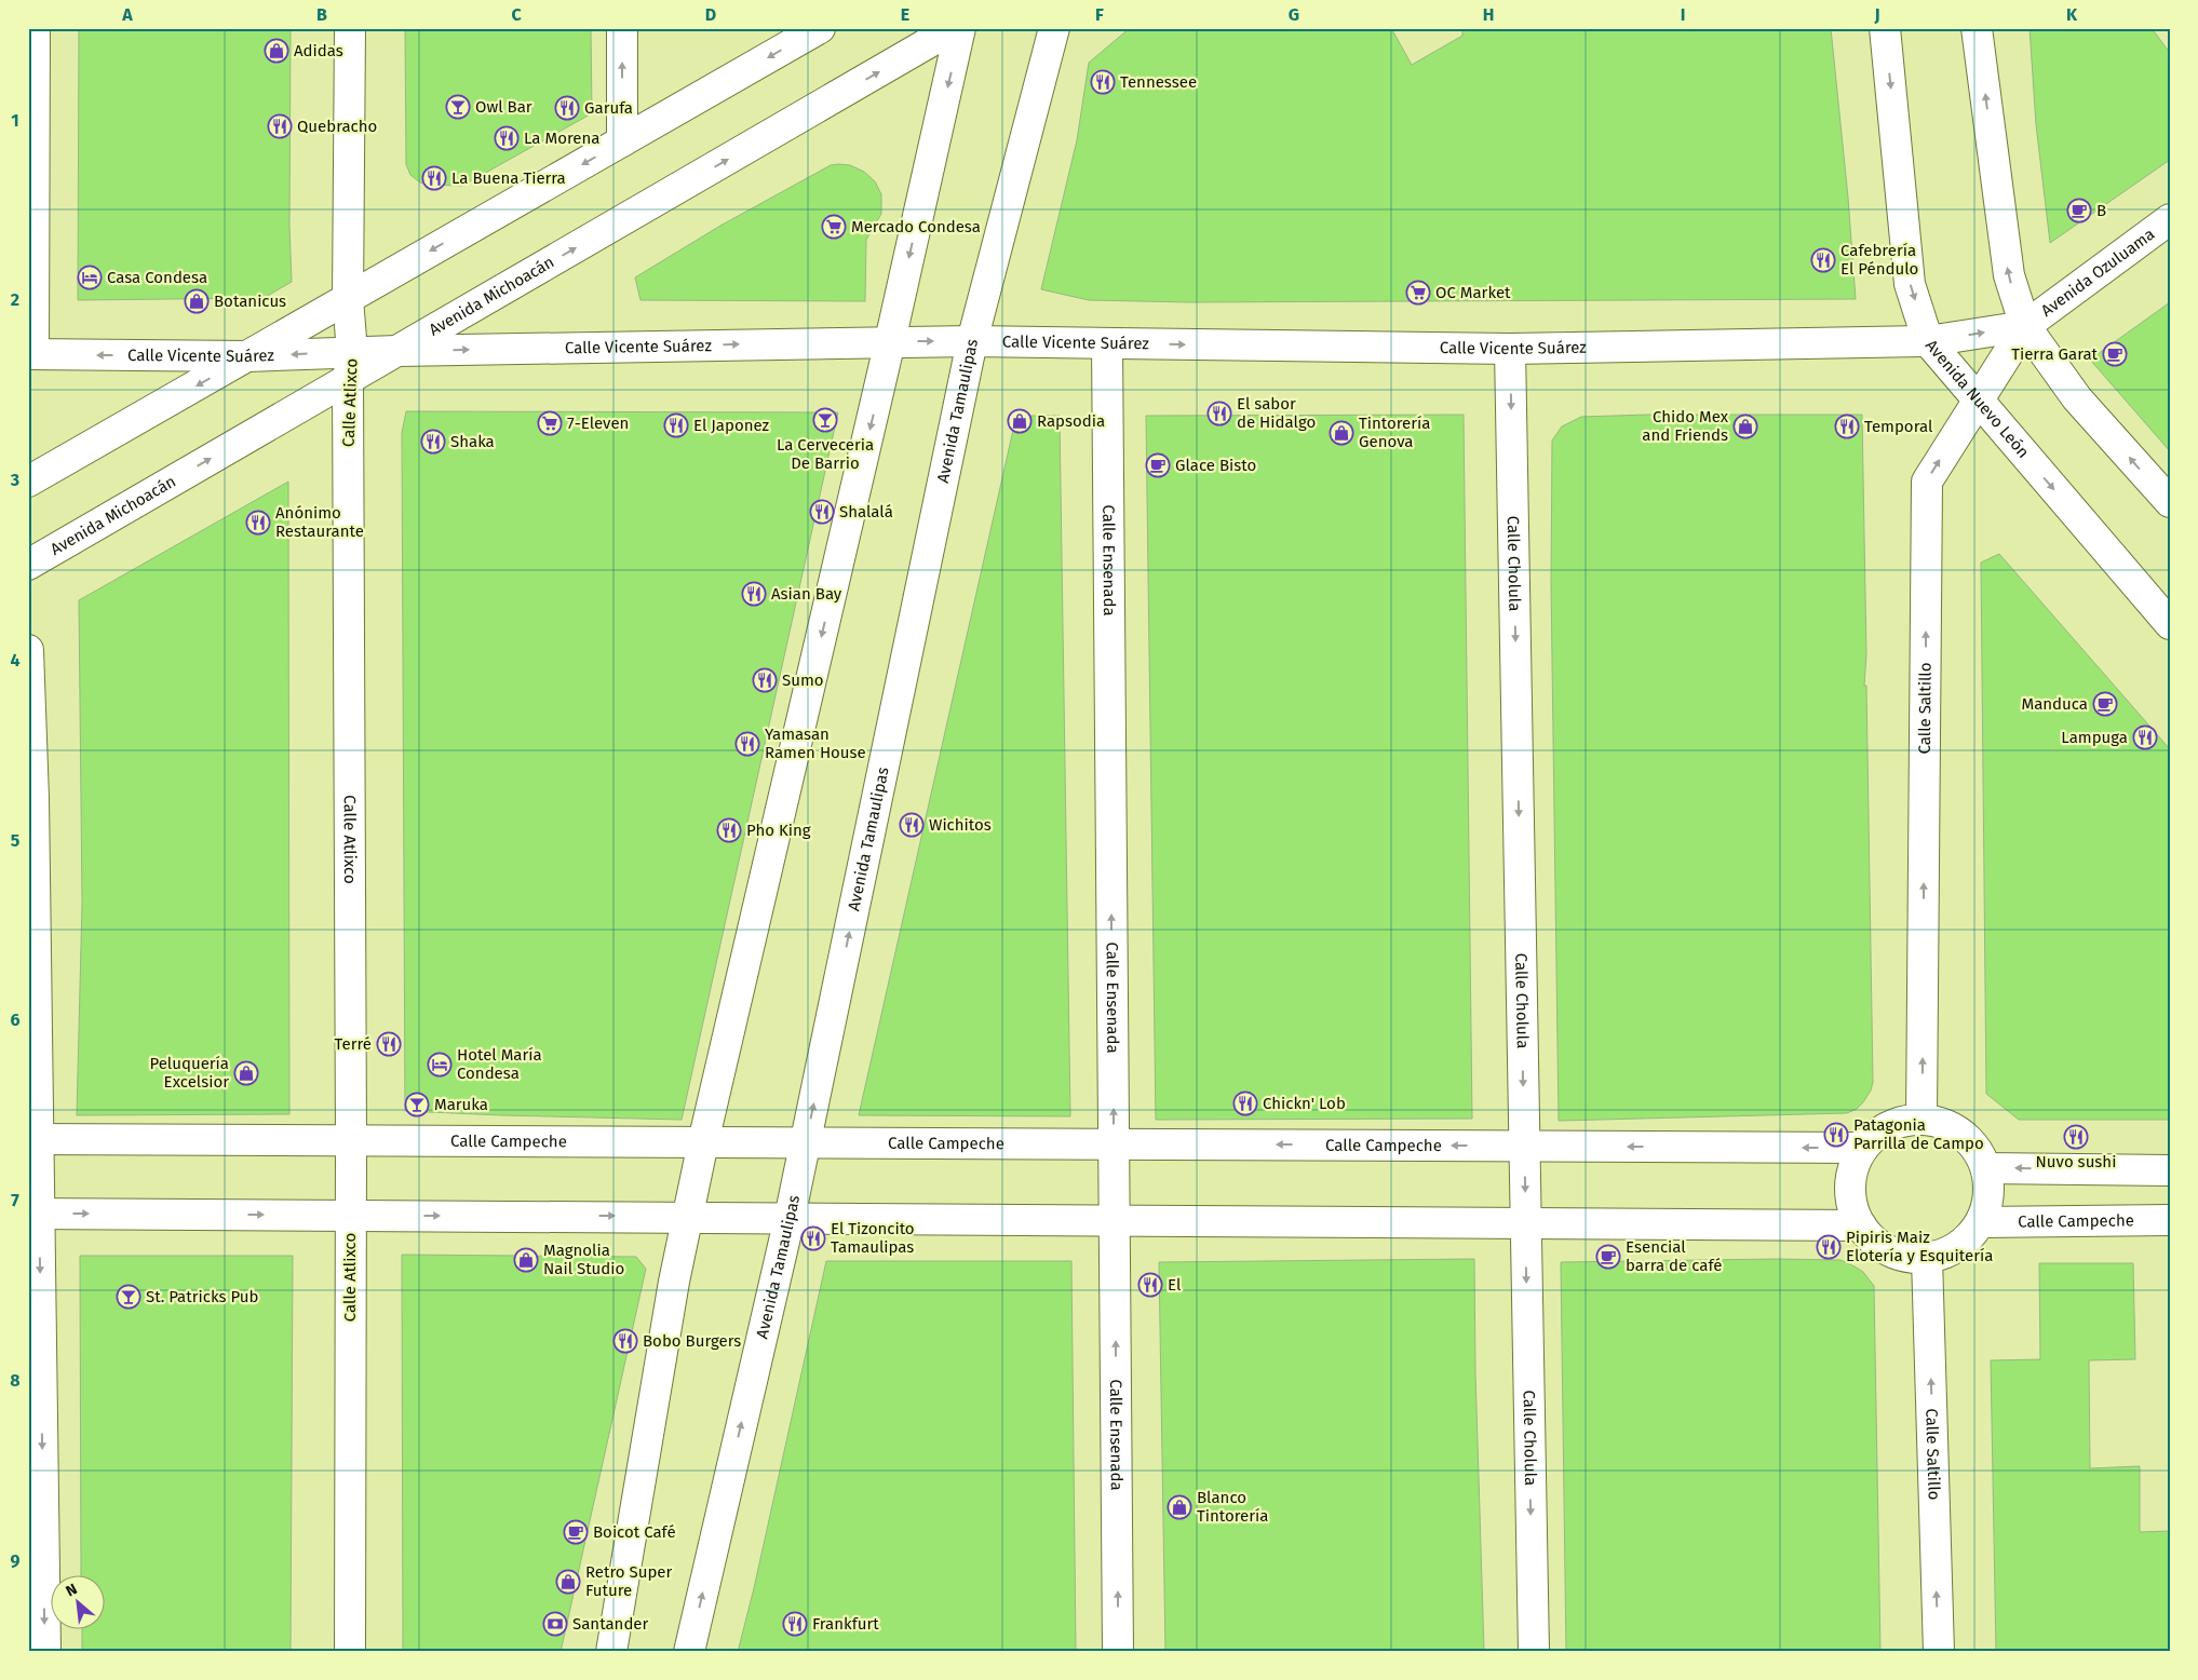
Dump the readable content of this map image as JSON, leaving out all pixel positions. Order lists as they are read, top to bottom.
{
  "streets": {
    "street": [
      "Avenida Ozuluama",
      "Avenida Michoacán",
      "Calle Vicente Suárez",
      "Avenida Nuevo León",
      "Calle Atlixco",
      "Avenida Tamaulipas",
      "Calle Ensenada",
      "Calle Cholula",
      "Calle Saltillo",
      "Calle Campeche"
    ]
  },
  "crossings": [
    ["Avenida Ozuluama", "Calle Vicente Suárez"],
    ["Avenida Ozuluama", "Calle Saltillo"],
    ["Avenida Michoacán", "Calle Vicente Suárez"],
    ["Avenida Michoacán", "Calle Atlixco"],
    ["Calle Vicente Suárez", "Avenida Nuevo León"],
    ["Calle Vicente Suárez", "Calle Atlixco"],
    ["Calle Vicente Suárez", "Avenida Tamaulipas"],
    ["Calle Vicente Suárez", "Calle Ensenada"],
    ["Calle Vicente Suárez", "Calle Cholula"],
    ["Calle Vicente Suárez", "Calle Saltillo"],
    ["Avenida Nuevo León", "Calle Saltillo"],
    ["Calle Atlixco", "Calle Campeche"],
    ["Avenida Tamaulipas", "Calle Campeche"],
    ["Calle Ensenada", "Calle Campeche"],
    ["Calle Cholula", "Calle Campeche"],
    ["Calle Saltillo", "Calle Campeche"]
  ],
  "one_way": ["Calle Ensenada", "Calle Cholula", "Calle Saltillo"],
  "places": {
    "shop": [
      "Adidas",
      "Botanicus",
      "Rapsodia",
      "Chido Mex and Friends",
      "Tintorería Genova",
      "Peluquería Excelsior",
      "Magnolia Nail Studio",
      "Blanco Tintorería",
      "Retro Super Future"
    ],
    "restaurant": [
      "Tennessee",
      "Garufa",
      "Quebracho",
      "La Morena",
      "La Buena Tierra",
      "Cafebrería El Péndulo",
      "El sabor de Hidalgo",
      "El Japonez",
      "Temporal",
      "Shaka",
      "Shalalá",
      "Anónimo Restaurante",
      "Asian Bay",
      "Sumo",
      "Lampuga",
      "Yamasan Ramen House",
      "Wichitos",
      "Pho King",
      "Terré",
      "Chickn' Lob",
      "Patagonia Parrilla de Campo",
      "Nuvo sushi",
      "El Tizoncito Tamaulipas",
      "Pipiris Maiz Elotería y Esquitería",
      "El",
      "Bobo Burgers",
      "Frankfurt"
    ],
    "bar": [
      "Owl Bar",
      "La Cerveceria De Barrio",
      "Maruka",
      "St. Patricks Pub"
    ],
    "cafe": [
      "B",
      "Tierra Garat",
      "Glace Bisto",
      "Manduca",
      "Esencial barra de café",
      "Boicot Café"
    ],
    "supermarket": ["Mercado Condesa", "OC Market", "7-Eleven"],
    "hotel": ["Casa Condesa", "Hotel María Condesa"],
    "bank": ["Santander"]
  },
  "north": "top left",
  "grid": {
    "columns": [
      "A",
      "B",
      "C",
      "D",
      "E",
      "F",
      "G",
      "H",
      "I",
      "J",
      "K"
    ],
    "rows": [
      "1",
      "2",
      "3",
      "4",
      "5",
      "6",
      "7",
      "8",
      "9"
    ]
  }
}
